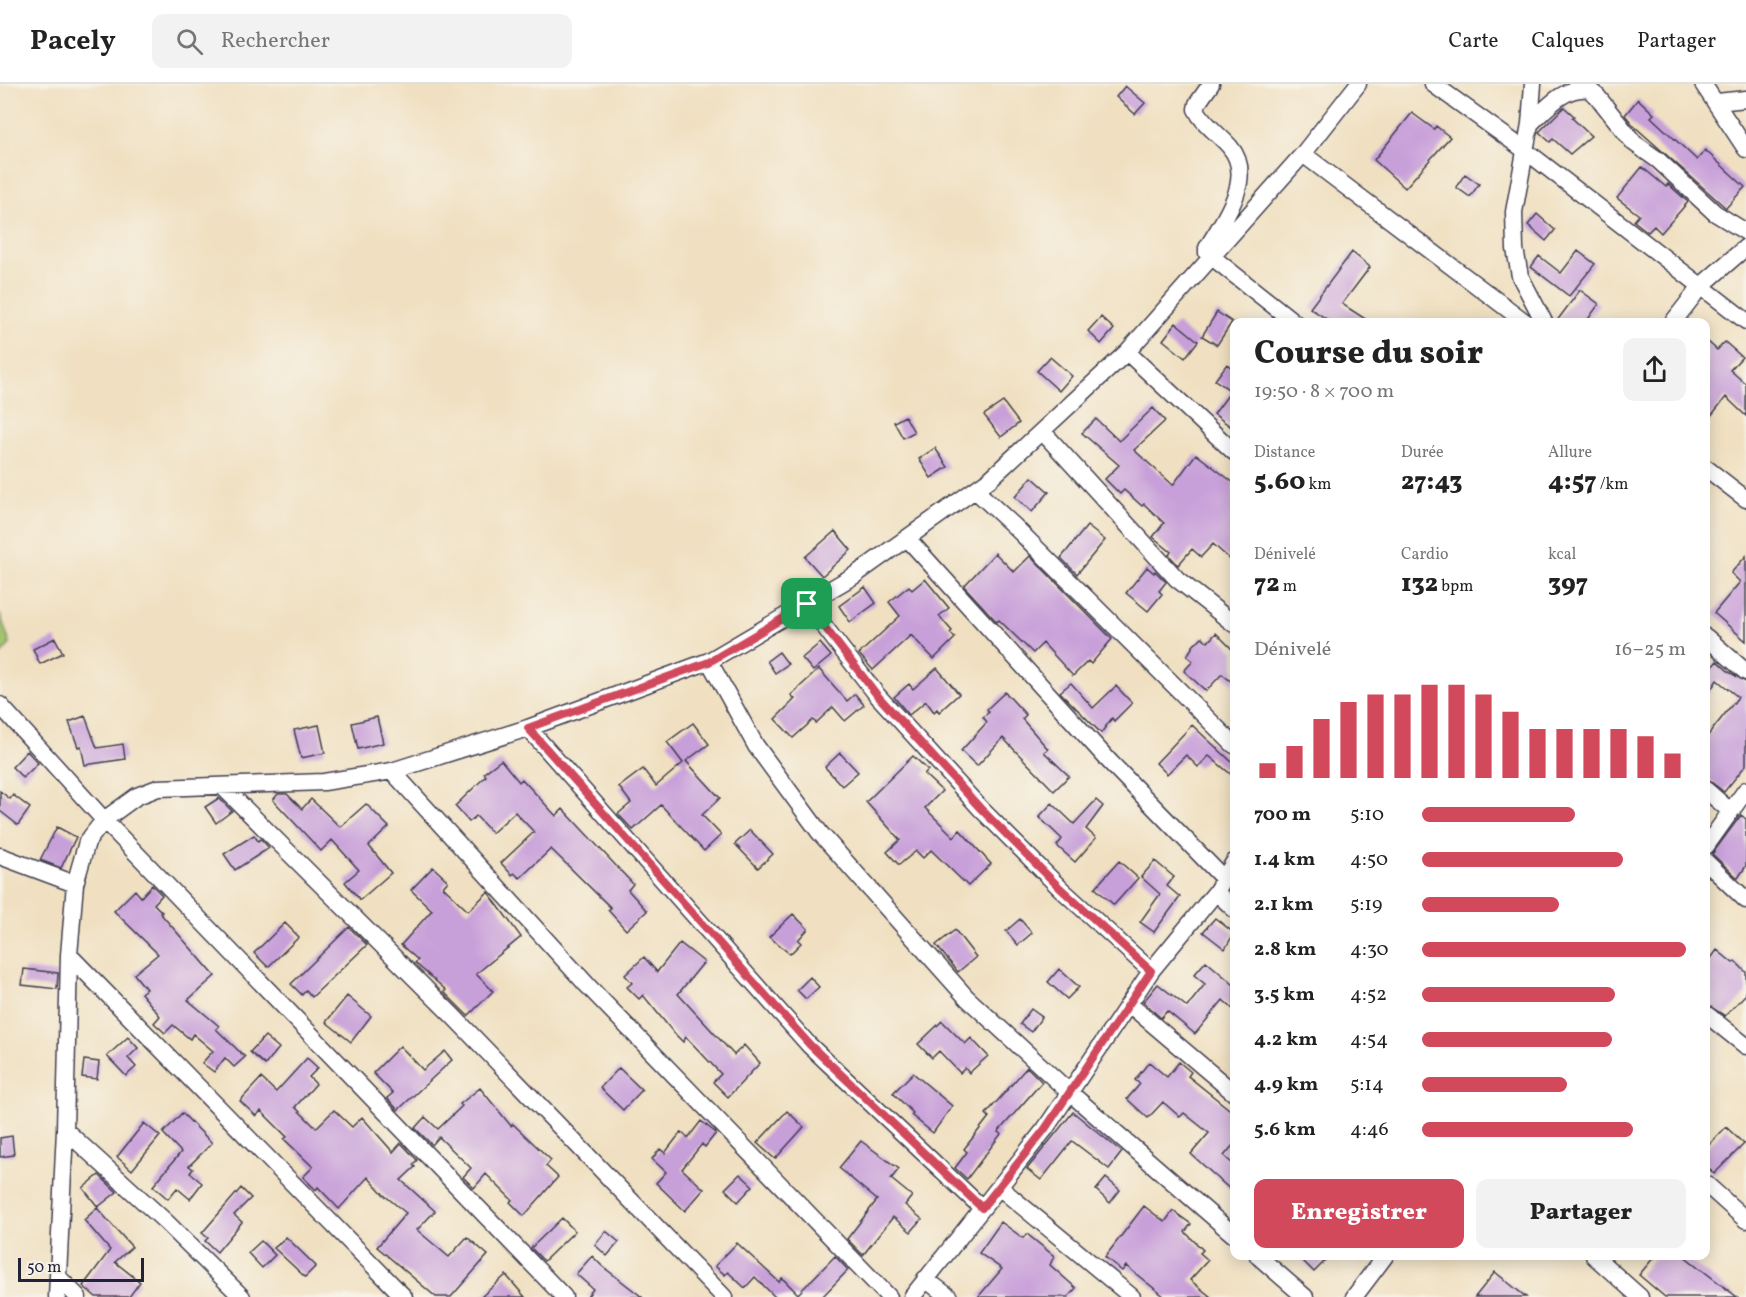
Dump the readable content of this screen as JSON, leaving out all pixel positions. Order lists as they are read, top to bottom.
{
  "scale_bar": "50 m",
  "page": {
    "header": "Pacely",
    "search": "Rechercher",
    "nav": ["Carte", "Calques", "Partager"],
    "heading": ["Course du soir", "19:50 · 8 × 700 m"],
    "stats": [
      ["Distance", "5.60 km"],
      ["Durée", "27:43"],
      ["Allure", "4:57 /km"],
      ["Dénivelé", "72 m"],
      ["Cardio", "132 bpm"],
      ["kcal", "397"]
    ],
    "chart": ["Dénivelé", "16–25 m"],
    "list": [
      {
        "name": "700 m",
        "note": "5:10"
      },
      {
        "name": "1.4 km",
        "note": "4:50"
      },
      {
        "name": "2.1 km",
        "note": "5:19"
      },
      {
        "name": "2.8 km",
        "note": "4:30"
      },
      {
        "name": "3.5 km",
        "note": "4:52"
      },
      {
        "name": "4.2 km",
        "note": "4:54"
      },
      {
        "name": "4.9 km",
        "note": "5:14"
      },
      {
        "name": "5.6 km",
        "note": "4:46"
      }
    ],
    "buttons": ["Enregistrer", "Partager"],
    "scale": "50 m"
  }
}
